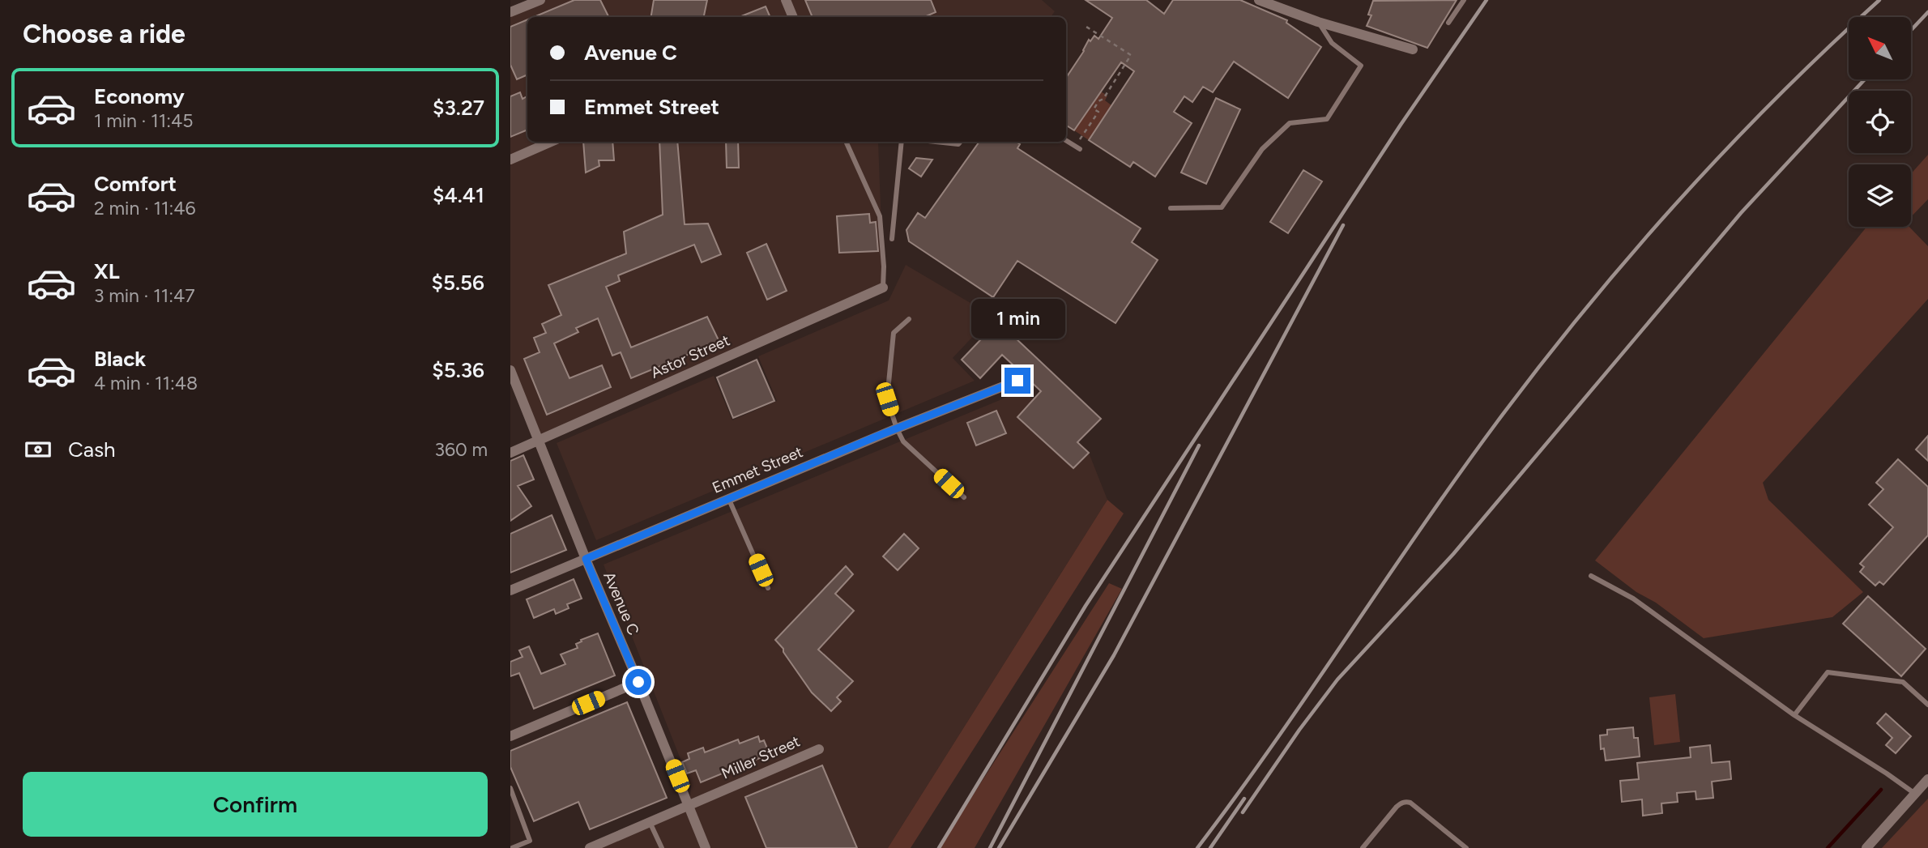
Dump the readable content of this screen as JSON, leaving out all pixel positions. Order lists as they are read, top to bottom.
{
  "streets": {
    "street": [
      "Astor Street",
      "Emmet Street",
      "Avenue C",
      "Miller Street"
    ]
  },
  "crossings": [
    ["Astor Street", "Avenue C"],
    ["Emmet Street", "Avenue C"],
    ["Avenue C", "Miller Street"]
  ],
  "north": "top left",
  "page": {
    "heading": "Choose a ride",
    "banner": ["Avenue C", "Emmet Street"],
    "list": [
      {
        "name": "Economy",
        "note": "1 min · 11:45",
        "value": "$3.27"
      },
      {
        "name": "Comfort",
        "note": "2 min · 11:46",
        "value": "$4.41"
      },
      {
        "name": "XL",
        "note": "3 min · 11:47",
        "value": "$5.56"
      },
      {
        "name": "Black",
        "note": "4 min · 11:48",
        "value": "$5.36"
      }
    ],
    "bubble": "1 min",
    "pay": ["Cash", "360 m"],
    "buttons": "Confirm"
  }
}
